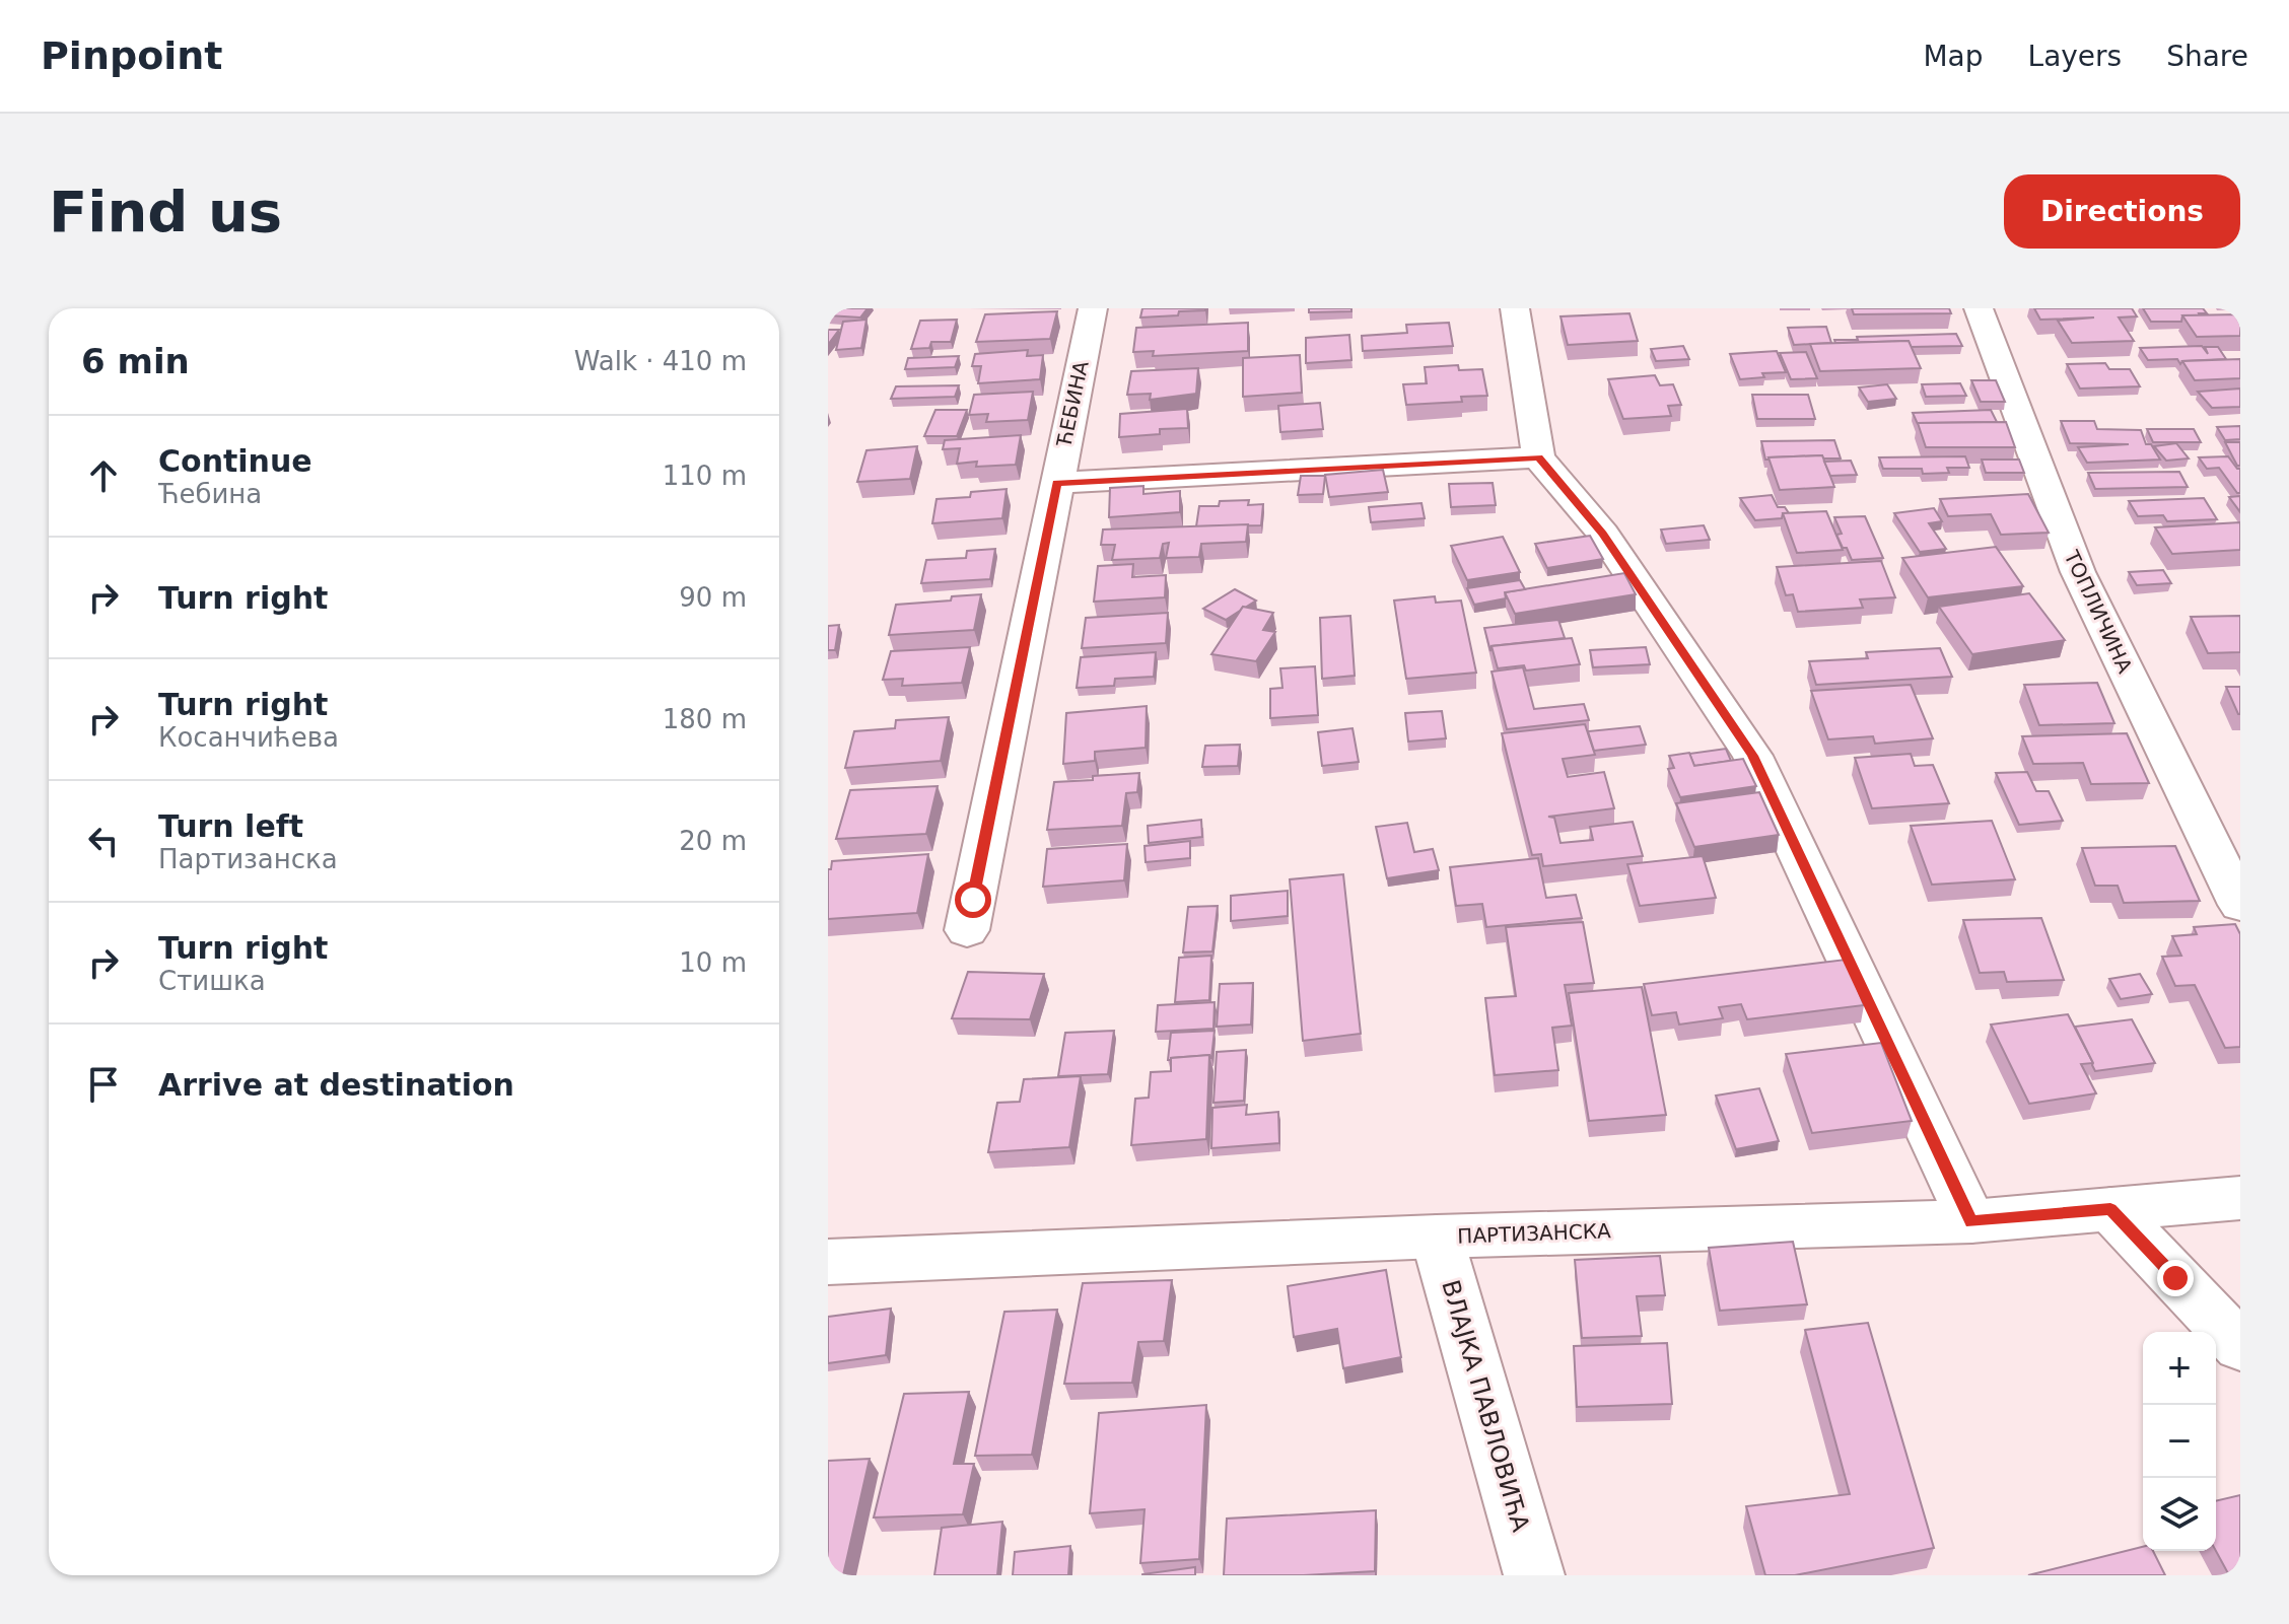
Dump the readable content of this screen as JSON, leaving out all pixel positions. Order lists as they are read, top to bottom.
{
  "streets": {
    "street": [
      "ЋЕБИНА",
      "ТОПЛИЧИНА",
      "ПАРТИЗАНСКА",
      "ВЛАЈКА ПАВЛОВИЋА"
    ]
  },
  "crossings": [
    ["ПАРТИЗАНСКА", "ВЛАЈКА ПАВЛОВИЋА"]
  ],
  "page": {
    "header": "Pinpoint",
    "nav": ["Map", "Layers", "Share"],
    "buttons": "Directions",
    "title": "Find us",
    "heading": ["6 min", "Walk · 410 m"],
    "list": [
      ["Continue", "Ћебина", "110 m"],
      ["Turn right", "90 m"],
      ["Turn right", "Косанчићева", "180 m"],
      ["Turn left", "Партизанска", "20 m"],
      ["Turn right", "Стишка", "10 m"],
      "Arrive at destination"
    ],
    "map_buttons": ["+", "−"]
  }
}
